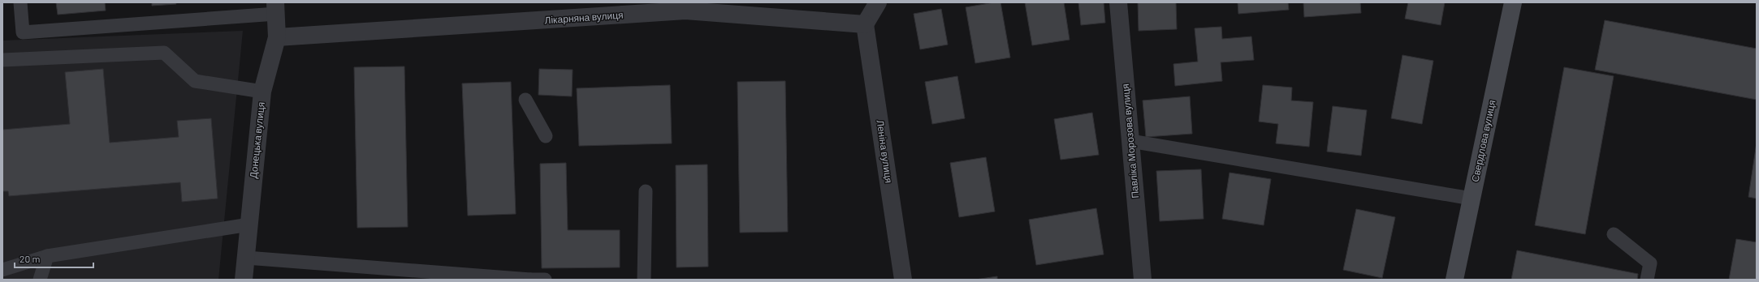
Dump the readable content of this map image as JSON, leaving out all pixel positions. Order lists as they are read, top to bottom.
{
  "streets": {
    "street": [
      "Лікарняна вулиця",
      "Донецька вулиця",
      "Павліка Морозова вулиця",
      "Свердлова вулиця",
      "Леніна вулиця"
    ]
  },
  "crossings": [
    ["Лікарняна вулиця", "Донецька вулиця"],
    ["Лікарняна вулиця", "Леніна вулиця"]
  ],
  "scale_bar": "20 m"
}
